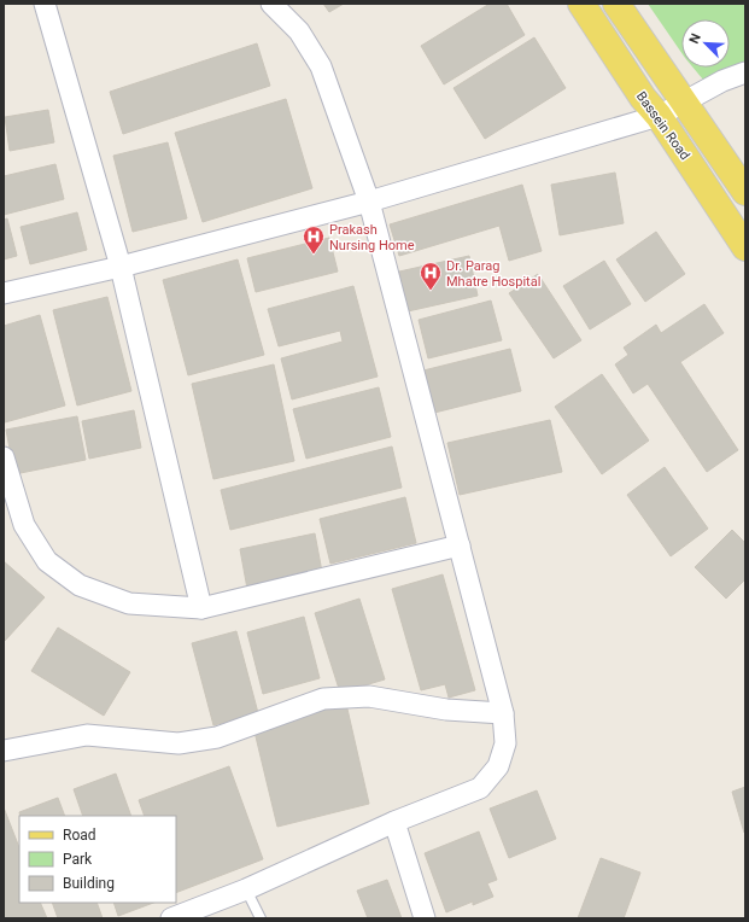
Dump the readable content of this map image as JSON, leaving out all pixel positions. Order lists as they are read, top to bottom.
{
  "streets": {
    "main road": ["Bassein Road"]
  },
  "places": {
    "hospital": ["Prakash Nursing Home", "Dr. Parag Mhatre Hospital"]
  },
  "legend": ["Road", "Park", "Building"],
  "north": "top left"
}
